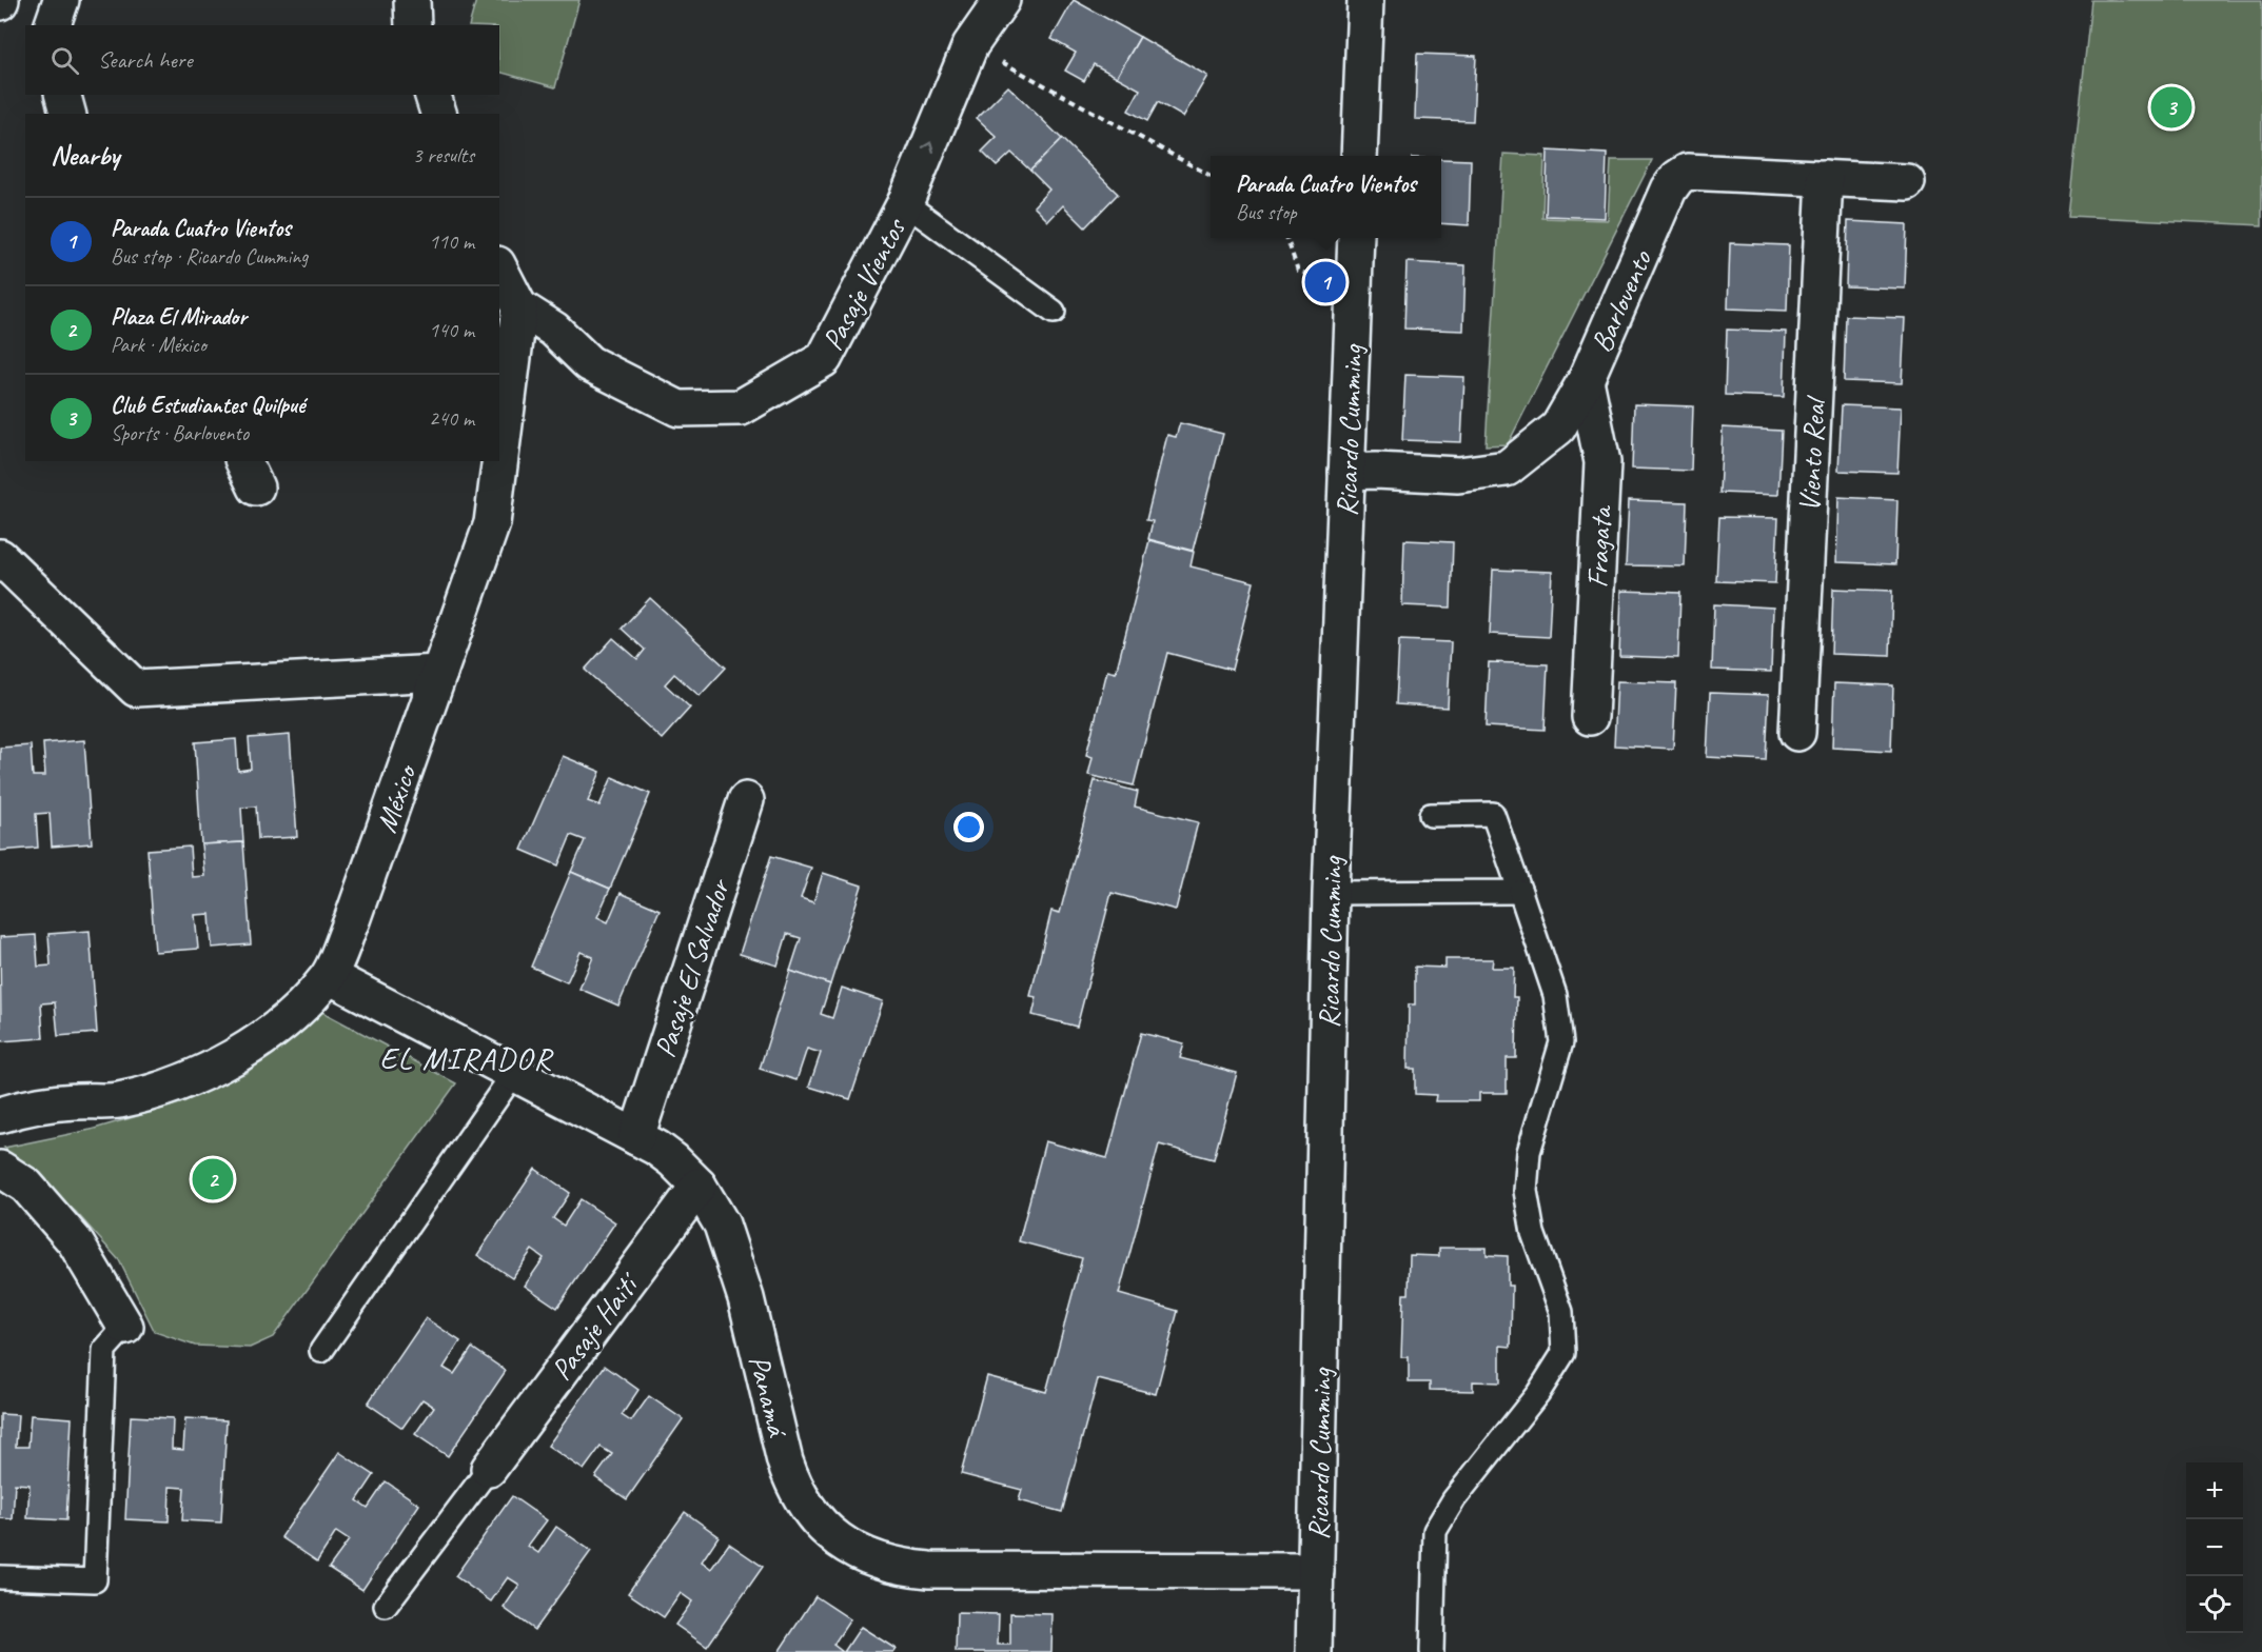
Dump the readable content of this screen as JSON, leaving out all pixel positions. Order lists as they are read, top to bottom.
{
  "streets": {
    "street": [
      "Pasaje Vientos",
      "Barlovento",
      "Ricardo Cumming",
      "Viento Real",
      "Fragata",
      "México",
      "Pasaje El Salvador",
      "Pasaje Haití",
      "Panamá"
    ]
  },
  "crossings": [
    ["Pasaje Vientos", "México"],
    ["Barlovento", "Ricardo Cumming"],
    ["Barlovento", "Viento Real"],
    ["Barlovento", "Fragata"],
    ["Ricardo Cumming", "Panamá"],
    ["México", "Panamá"],
    ["Pasaje El Salvador", "Panamá"],
    ["Pasaje Haití", "Panamá"]
  ],
  "districts": ["EL MIRADOR"],
  "page": {
    "search": "Search here",
    "pins": ["3", "1", "2"],
    "heading": ["Nearby", "3 results"],
    "popup": ["Parada Cuatro Vientos", "Bus stop"],
    "list": [
      {
        "mark": "1",
        "name": "Parada Cuatro Vientos",
        "note": "Bus stop · Ricardo Cumming",
        "value": "110 m"
      },
      {
        "mark": "2",
        "name": "Plaza El Mirador",
        "note": "Park · México",
        "value": "140 m"
      },
      {
        "mark": "3",
        "name": "Club Estudiantes Quilpué",
        "note": "Sports · Barlovento",
        "value": "240 m"
      }
    ],
    "map_buttons": ["+", "−"]
  }
}
